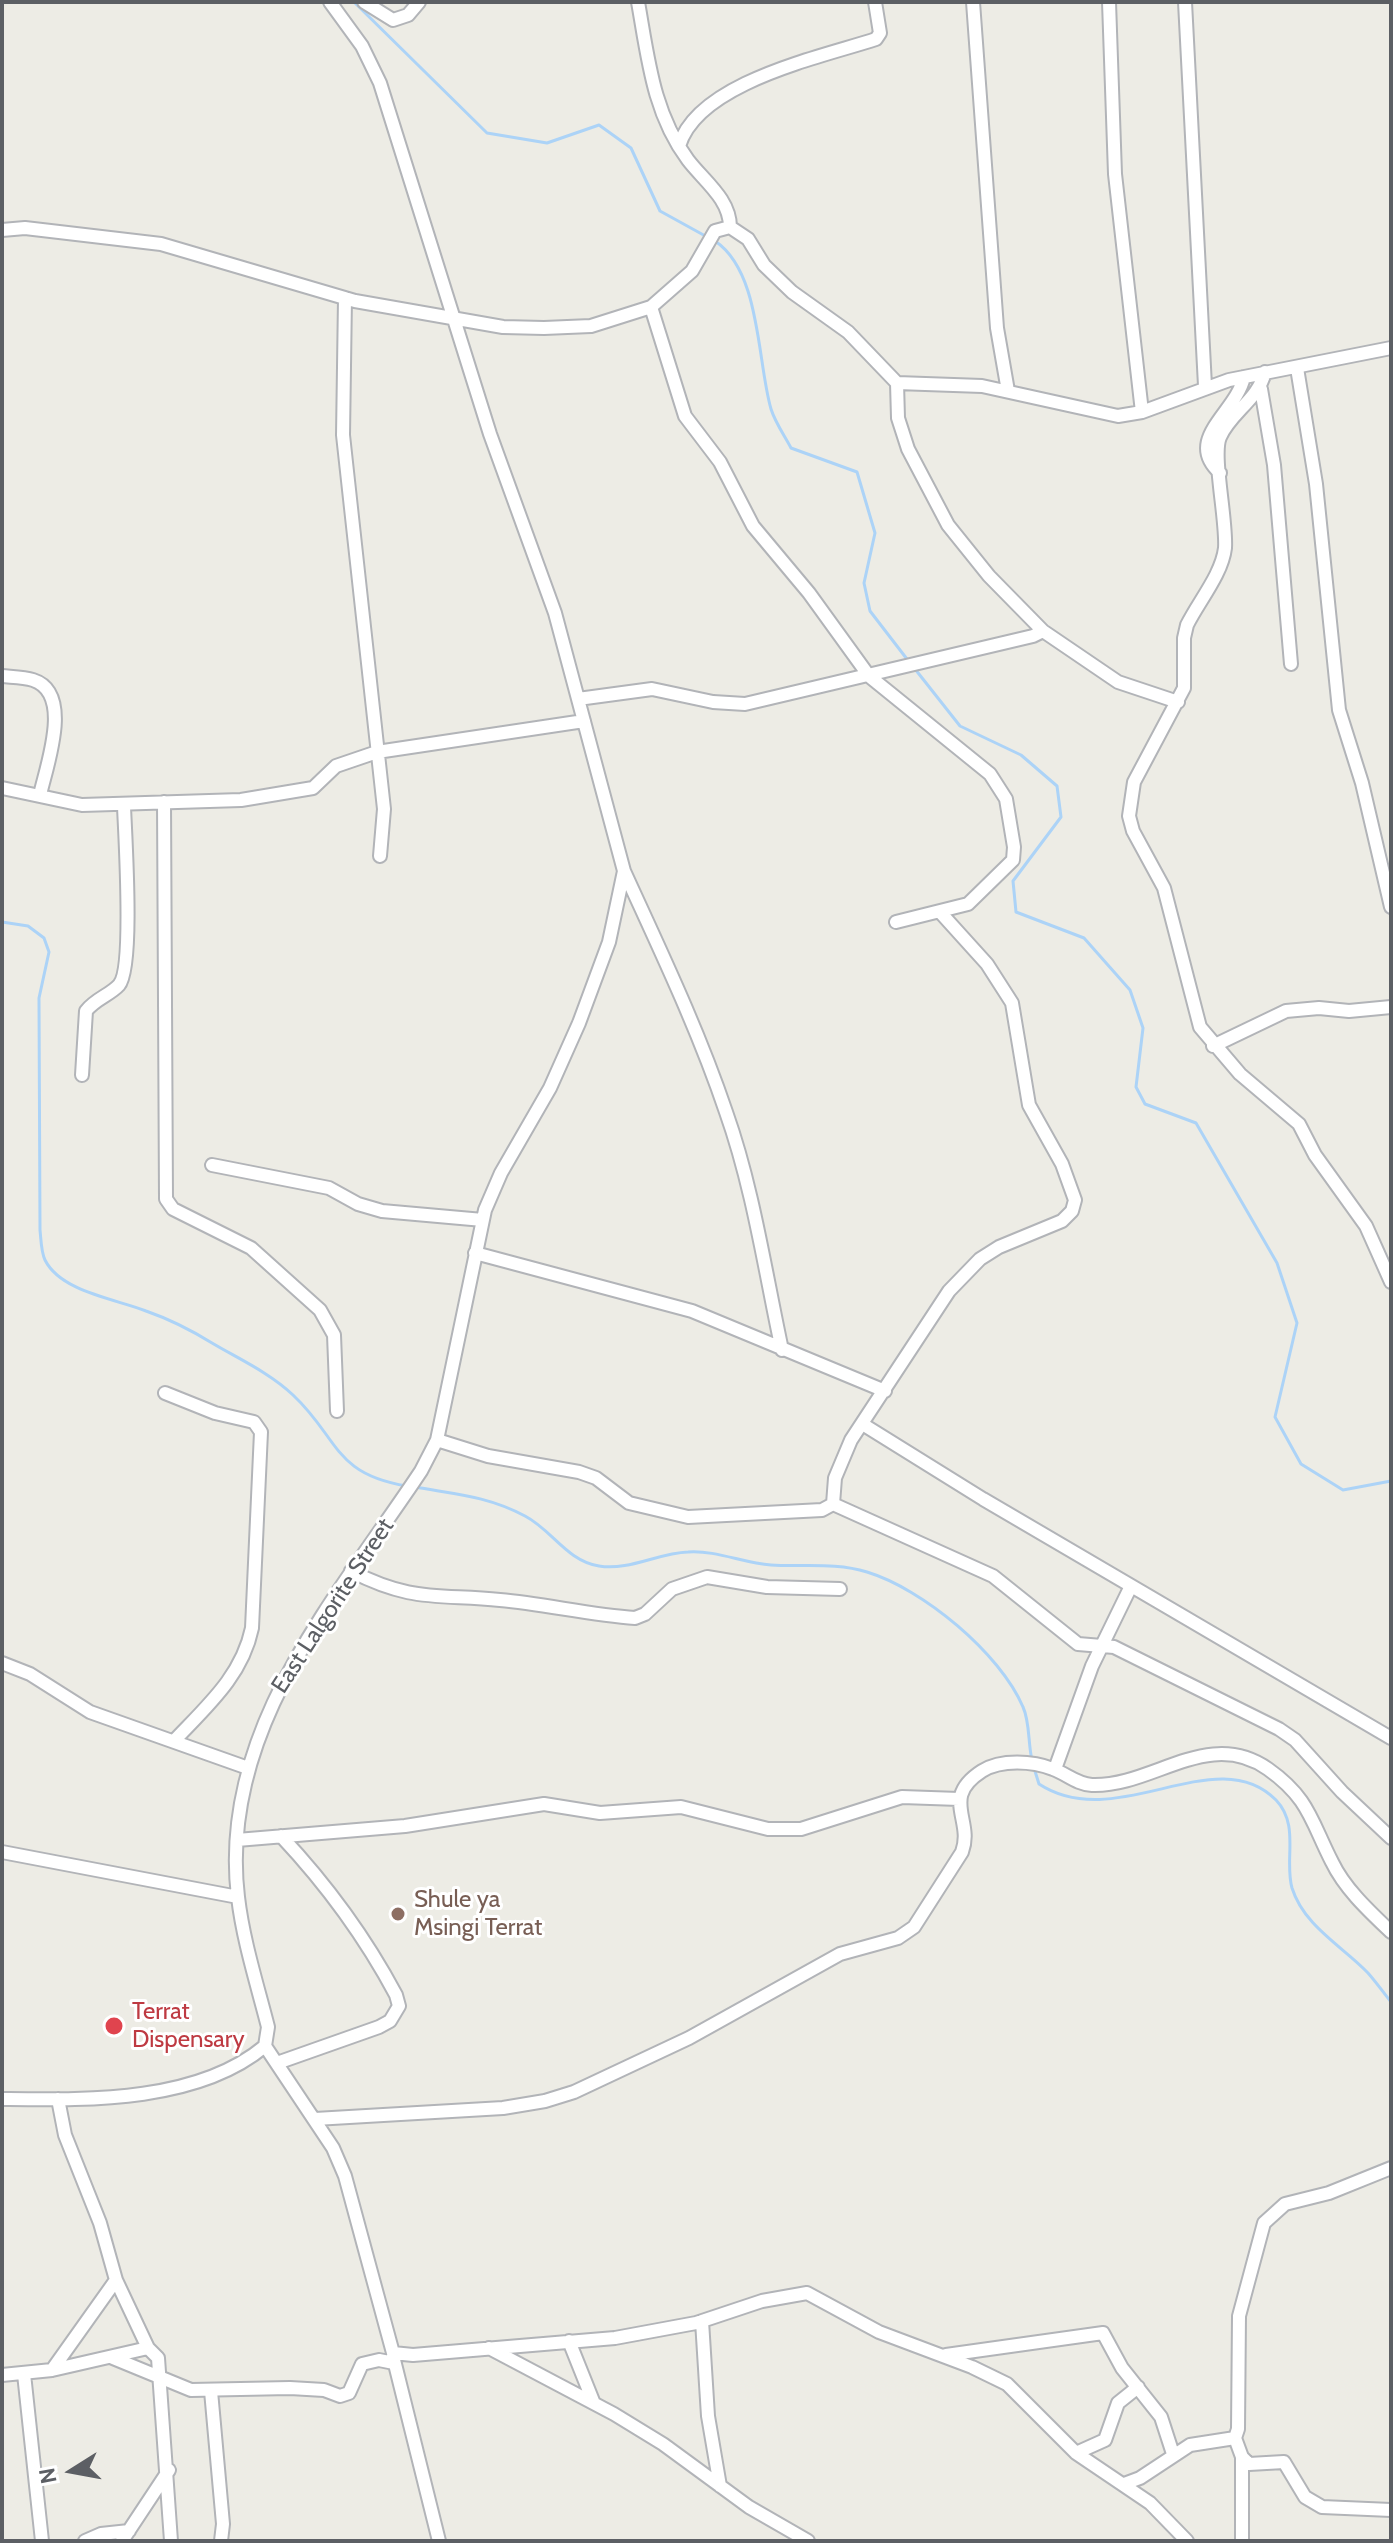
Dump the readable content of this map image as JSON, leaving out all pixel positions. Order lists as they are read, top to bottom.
{
  "streets": {
    "street": ["East Lalgorite Street"]
  },
  "places": ["Shule ya Msingi Terrat", "Terrat Dispensary"],
  "north": "left"
}
